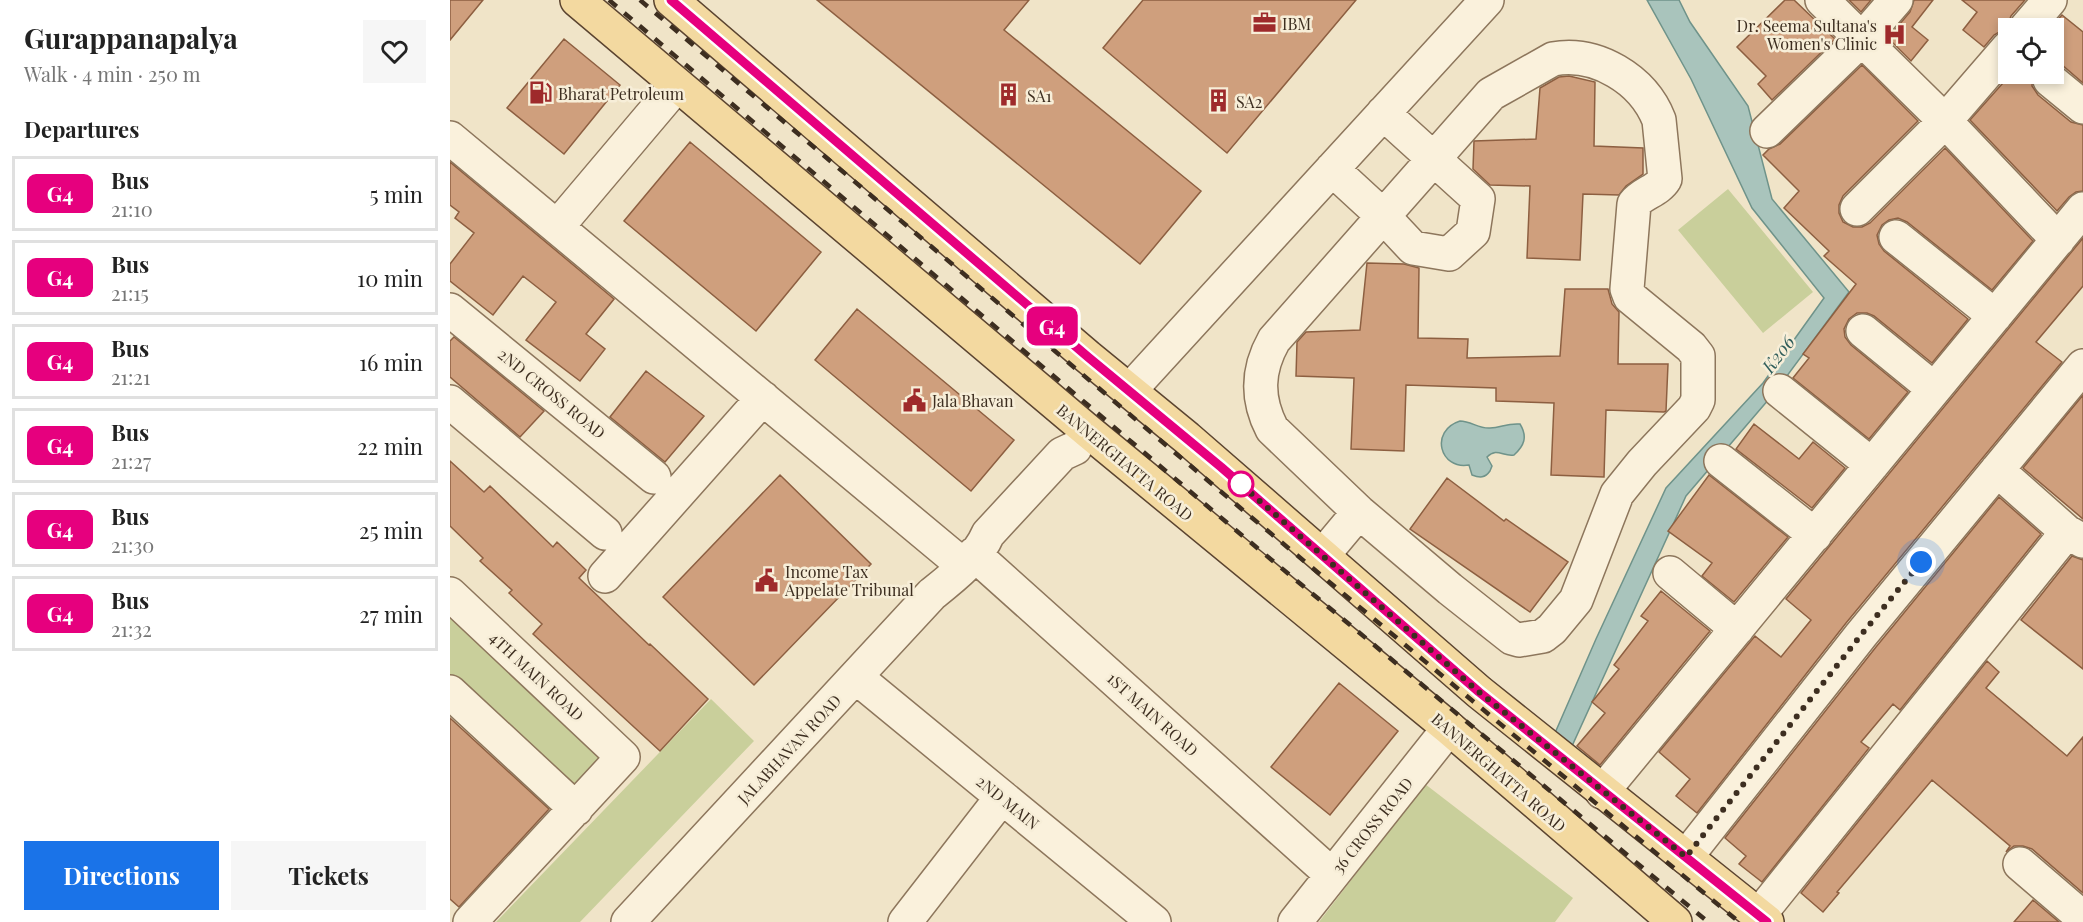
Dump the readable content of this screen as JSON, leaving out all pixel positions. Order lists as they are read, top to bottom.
{
  "streets": {
    "main road": ["BANNERGHATTA ROAD"],
    "street": [
      "2ND CROSS ROAD",
      "4TH MAIN ROAD",
      "1ST MAIN ROAD",
      "JALABHAVAN ROAD",
      "2ND MAIN",
      "36 CROSS ROAD"
    ]
  },
  "crossings": [
    ["BANNERGHATTA ROAD", "JALABHAVAN ROAD"],
    ["BANNERGHATTA ROAD", "36 CROSS ROAD"],
    ["1ST MAIN ROAD", "JALABHAVAN ROAD"],
    ["1ST MAIN ROAD", "36 CROSS ROAD"],
    ["JALABHAVAN ROAD", "2ND MAIN"]
  ],
  "water": ["K206"],
  "places": {
    "office": ["IBM"],
    "hospital": ["Dr. Seema Sultana's Women's Clinic"],
    "fuel station": ["Bharat Petroleum"],
    "building": ["SA1", "SA2"],
    "public building": ["Jala Bhavan", "Income Tax Appelate Tribunal"]
  },
  "lines": ["bus line G4"],
  "page": {
    "heading": [
      ["Gurappanapalya", "Walk · 4 min · 250 m"],
      "Departures"
    ],
    "on_map": "G4",
    "list": [
      {
        "mark": "G4",
        "name": "Bus",
        "note": "21:10",
        "value": "5 min"
      },
      {
        "mark": "G4",
        "name": "Bus",
        "note": "21:15",
        "value": "10 min"
      },
      {
        "mark": "G4",
        "name": "Bus",
        "note": "21:21",
        "value": "16 min"
      },
      {
        "mark": "G4",
        "name": "Bus",
        "note": "21:27",
        "value": "22 min"
      },
      {
        "mark": "G4",
        "name": "Bus",
        "note": "21:30",
        "value": "25 min"
      },
      {
        "mark": "G4",
        "name": "Bus",
        "note": "21:32",
        "value": "27 min"
      }
    ],
    "buttons": ["Directions", "Tickets"]
  }
}
